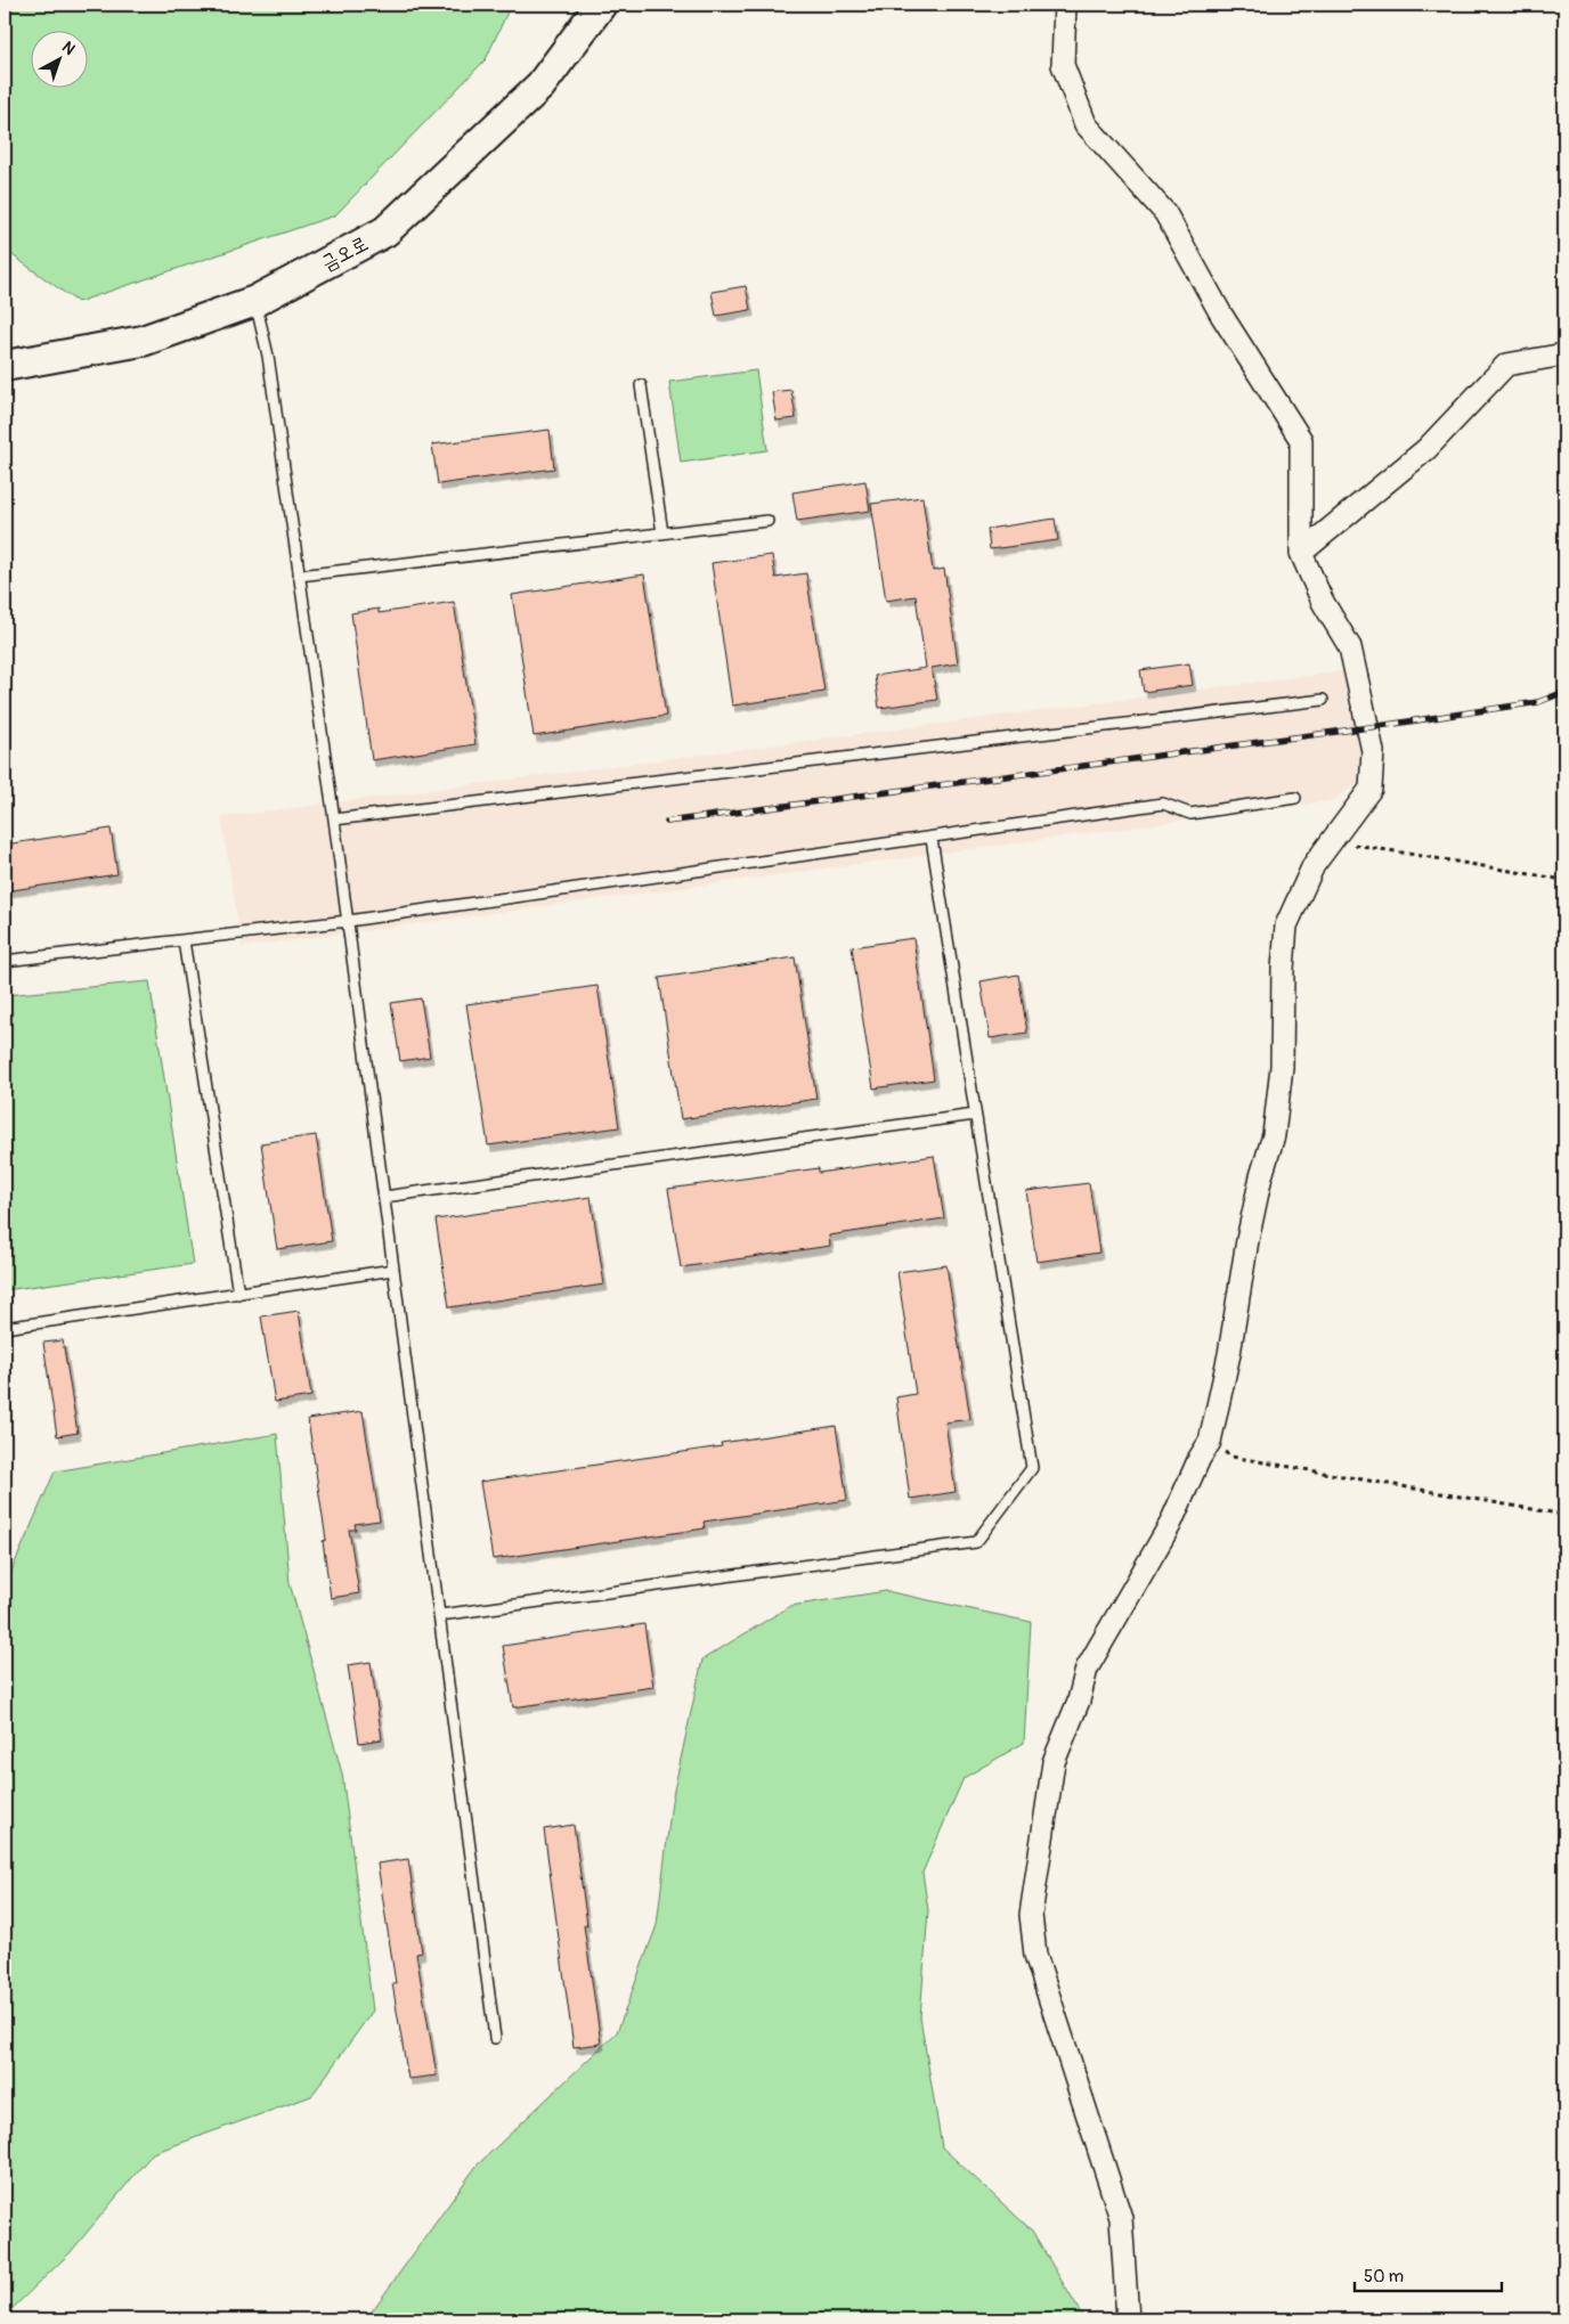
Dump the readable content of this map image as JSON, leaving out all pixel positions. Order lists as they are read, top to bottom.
{
  "streets": {
    "street": ["금오로"]
  },
  "scale_bar": "50 m",
  "north": "top right"
}
